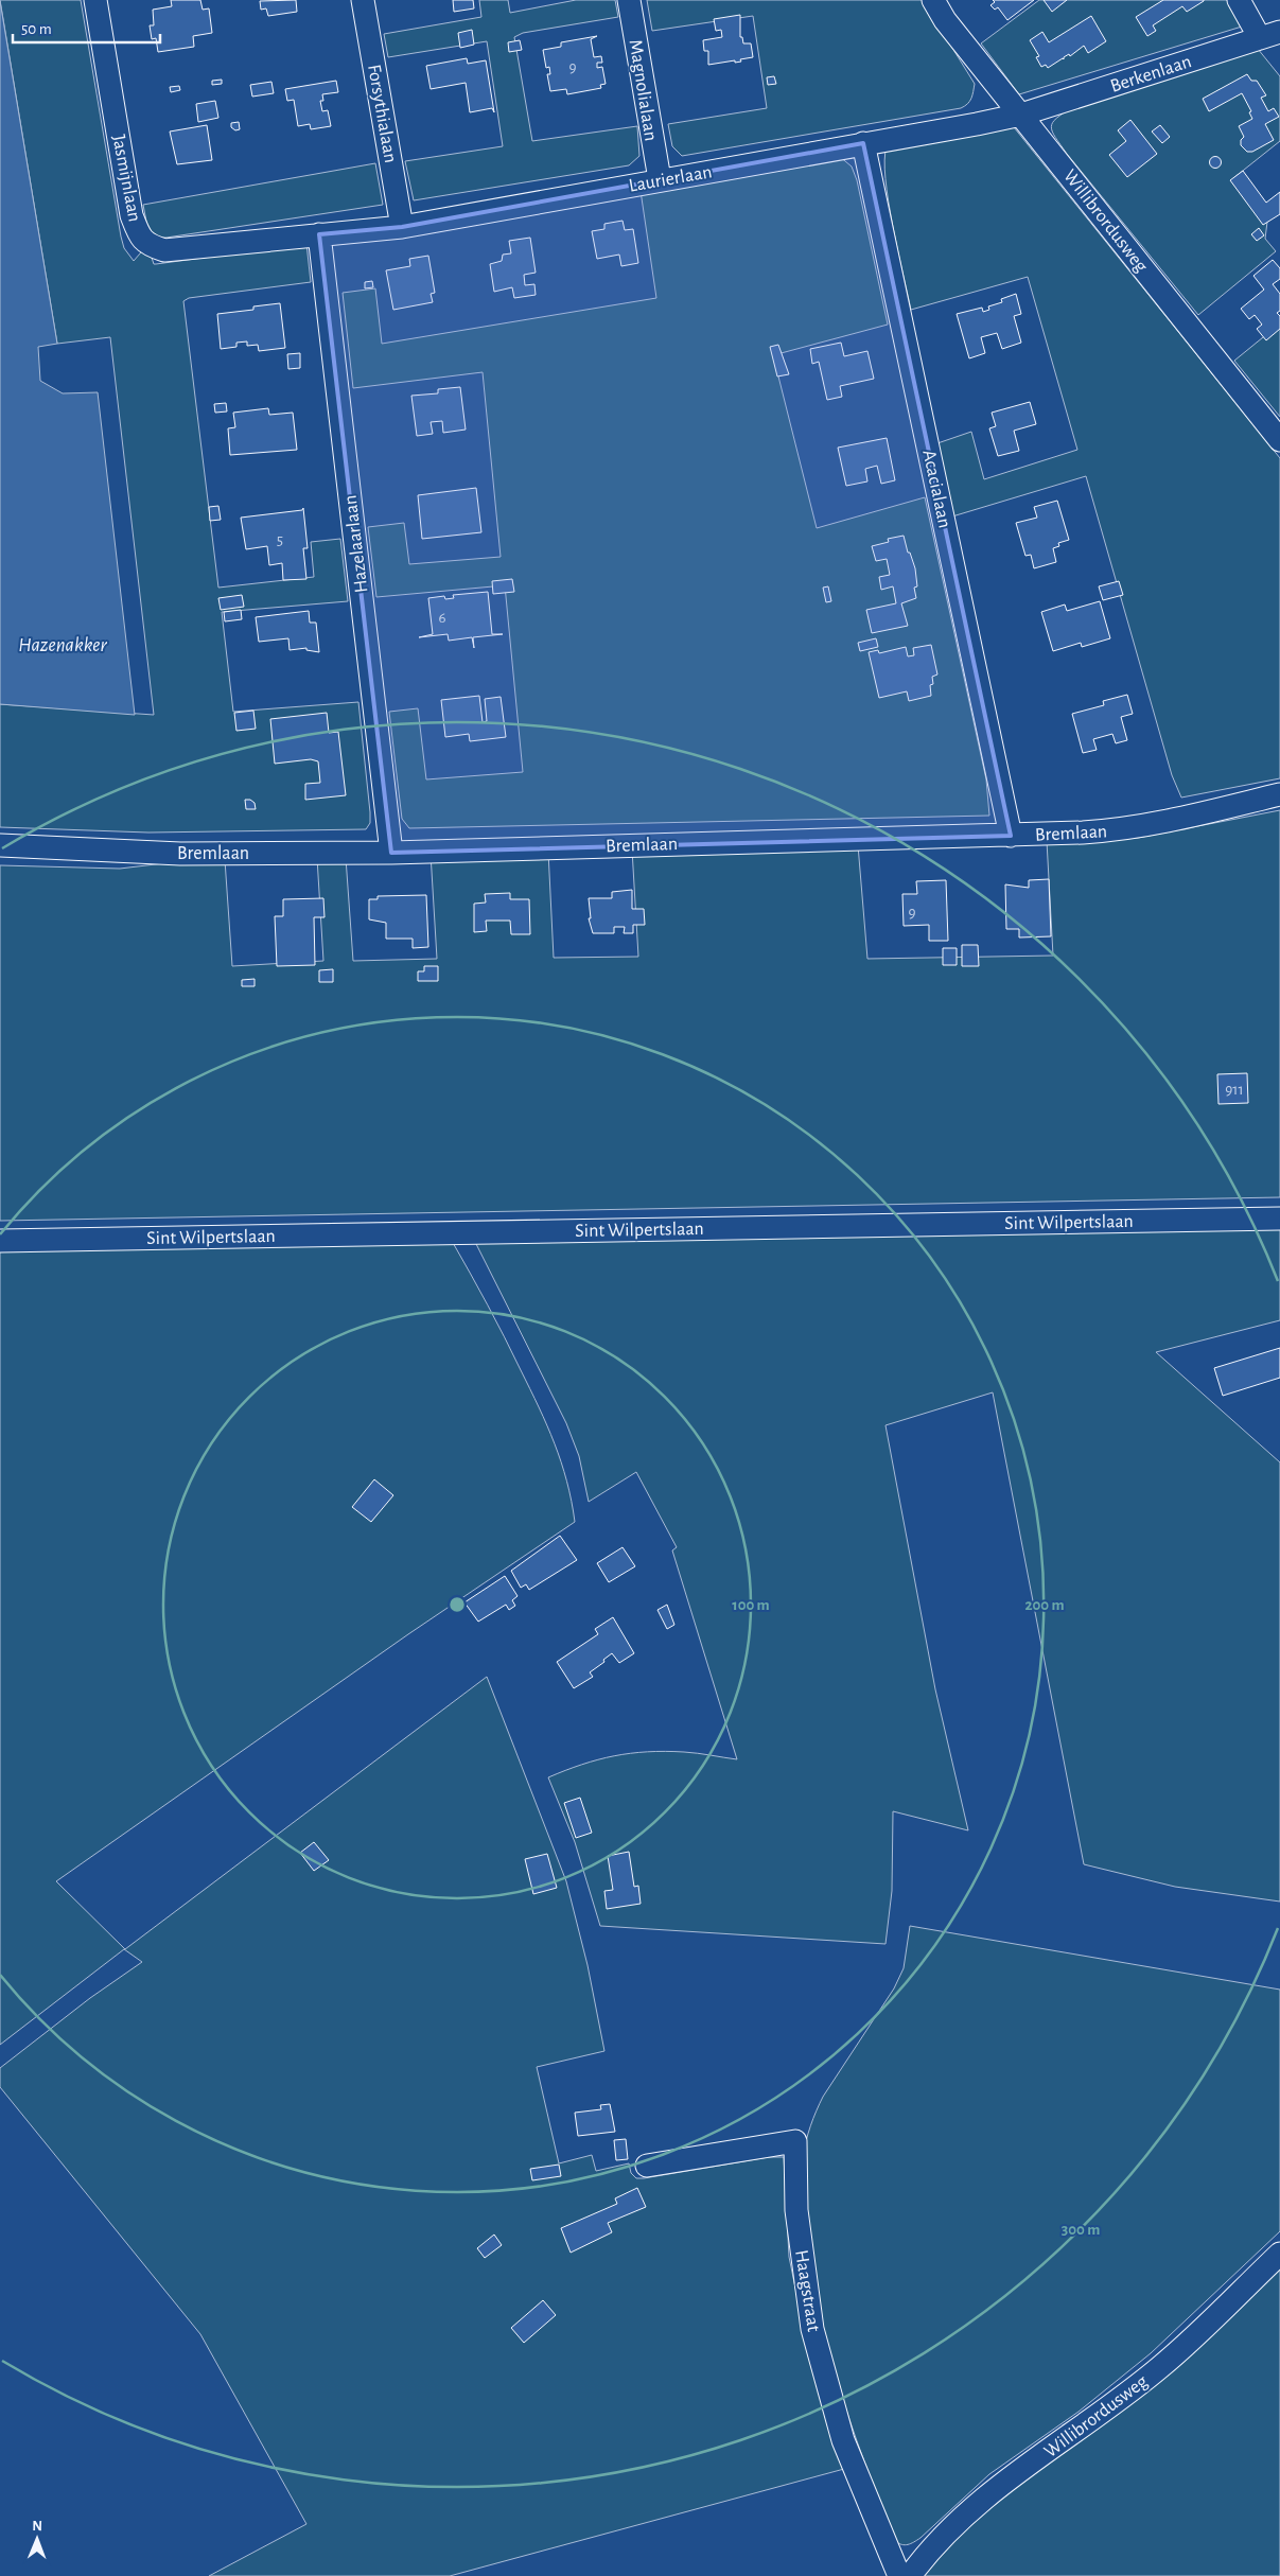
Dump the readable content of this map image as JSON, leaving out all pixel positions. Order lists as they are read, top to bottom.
{
  "streets": {
    "street": [
      "Berkenlaan",
      "Magnolialaan",
      "Forsythialaan",
      "Jasmijnlaan",
      "Laurierlaan",
      "Willibrordusweg",
      "Acacialaan",
      "Hazelaarlaan",
      "Bremlaan",
      "Sint Wilpertslaan",
      "Haagstraat"
    ]
  },
  "crossings": [
    ["Berkenlaan", "Laurierlaan"],
    ["Berkenlaan", "Willibrordusweg"],
    ["Magnolialaan", "Laurierlaan"],
    ["Forsythialaan", "Laurierlaan"],
    ["Jasmijnlaan", "Laurierlaan"],
    ["Jasmijnlaan", "Hazelaarlaan"],
    ["Laurierlaan", "Willibrordusweg"],
    ["Laurierlaan", "Acacialaan"],
    ["Laurierlaan", "Hazelaarlaan"],
    ["Acacialaan", "Bremlaan"],
    ["Hazelaarlaan", "Bremlaan"]
  ],
  "water": ["Hazenakker"],
  "house_numbers": [
    "9",
    "5",
    "6",
    "9",
    "911"
  ],
  "scale_bar": "50 m",
  "north": "top",
  "rings": ["100 m", "200 m", "300 m"]
}
